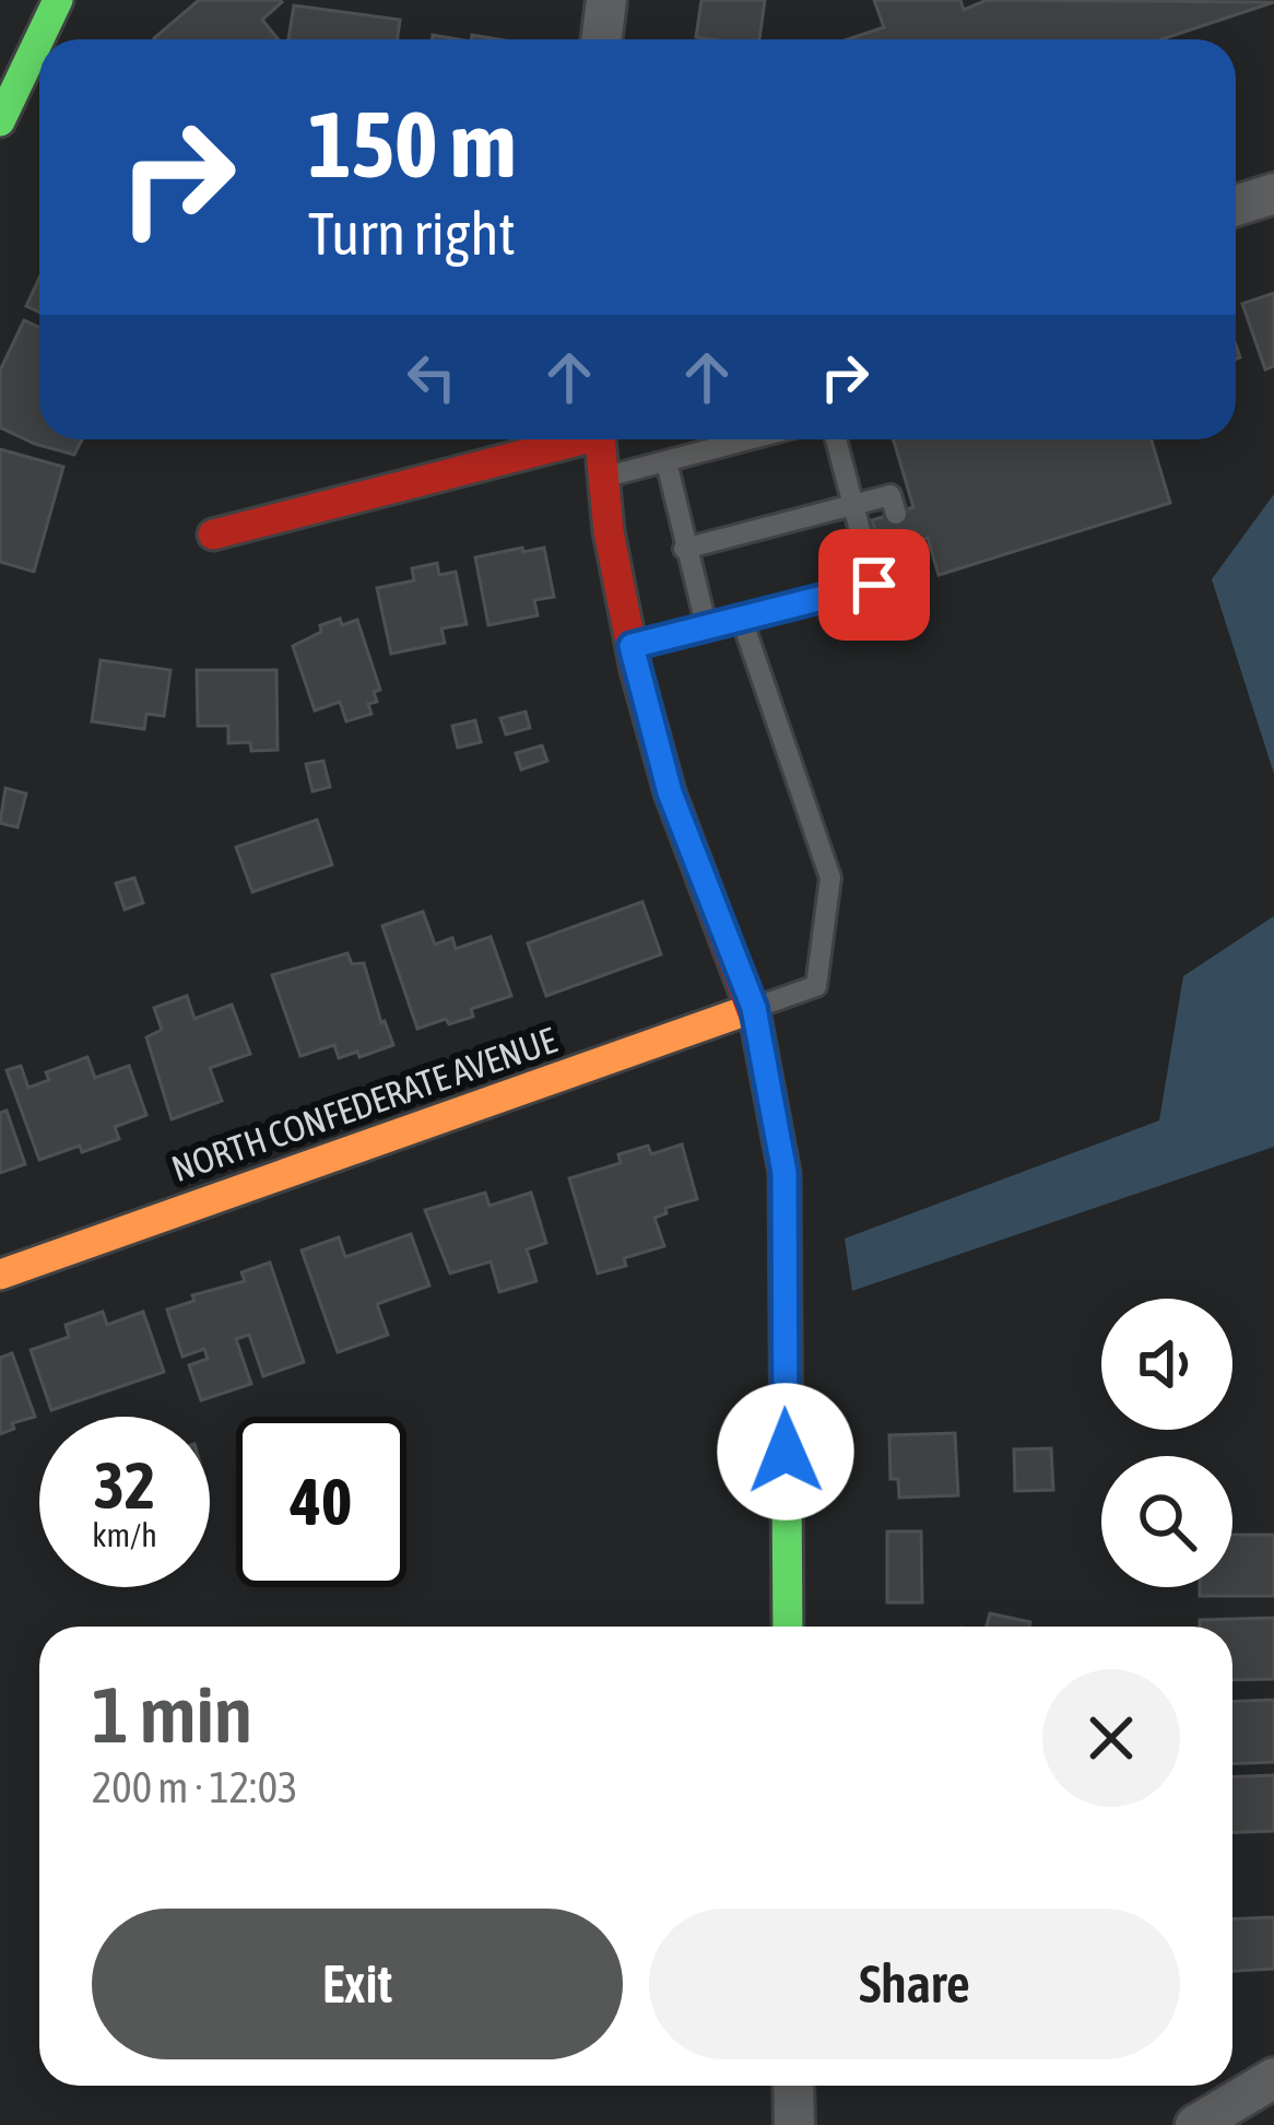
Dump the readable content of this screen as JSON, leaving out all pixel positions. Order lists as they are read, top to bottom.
{
  "streets": {
    "street": ["NORTH CONFEDERATE AVENUE"]
  },
  "page": {
    "turn": ["150 m", "Turn right"],
    "speed": "32 km/h",
    "limit": "40",
    "heading": ["1 min", "200 m · 12:03"],
    "buttons": ["Exit", "Share"]
  }
}
